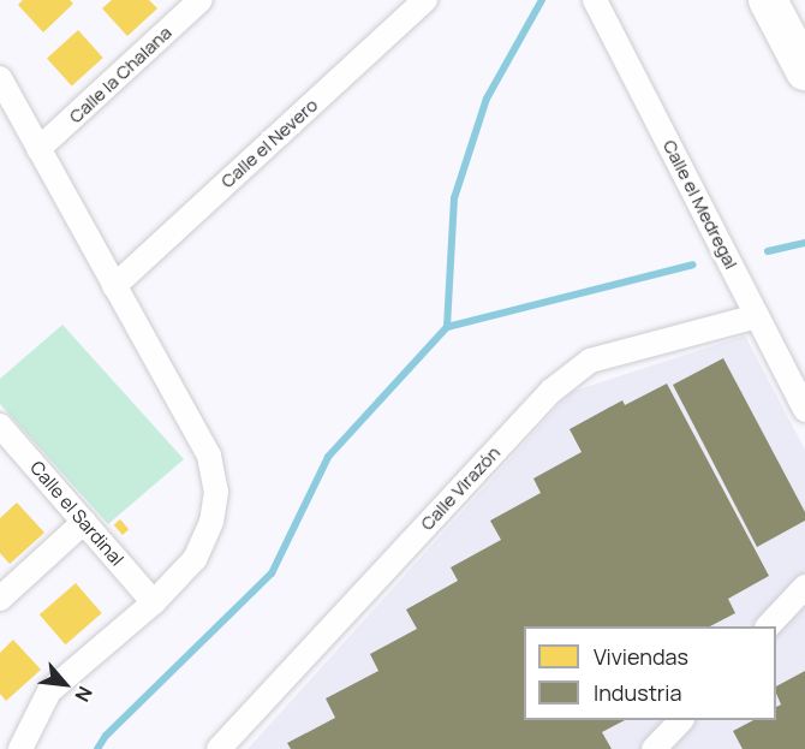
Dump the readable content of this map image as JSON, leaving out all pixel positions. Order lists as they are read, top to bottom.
{
  "streets": {
    "street": [
      "Calle la Chalana",
      "Calle el Nevero",
      "Calle el Medregal",
      "Calle Virazón",
      "Calle el Sardinal"
    ]
  },
  "crossings": [
    ["Calle el Medregal", "Calle Virazón"]
  ],
  "legend": ["Viviendas", "Industria"],
  "north": "bottom right"
}
